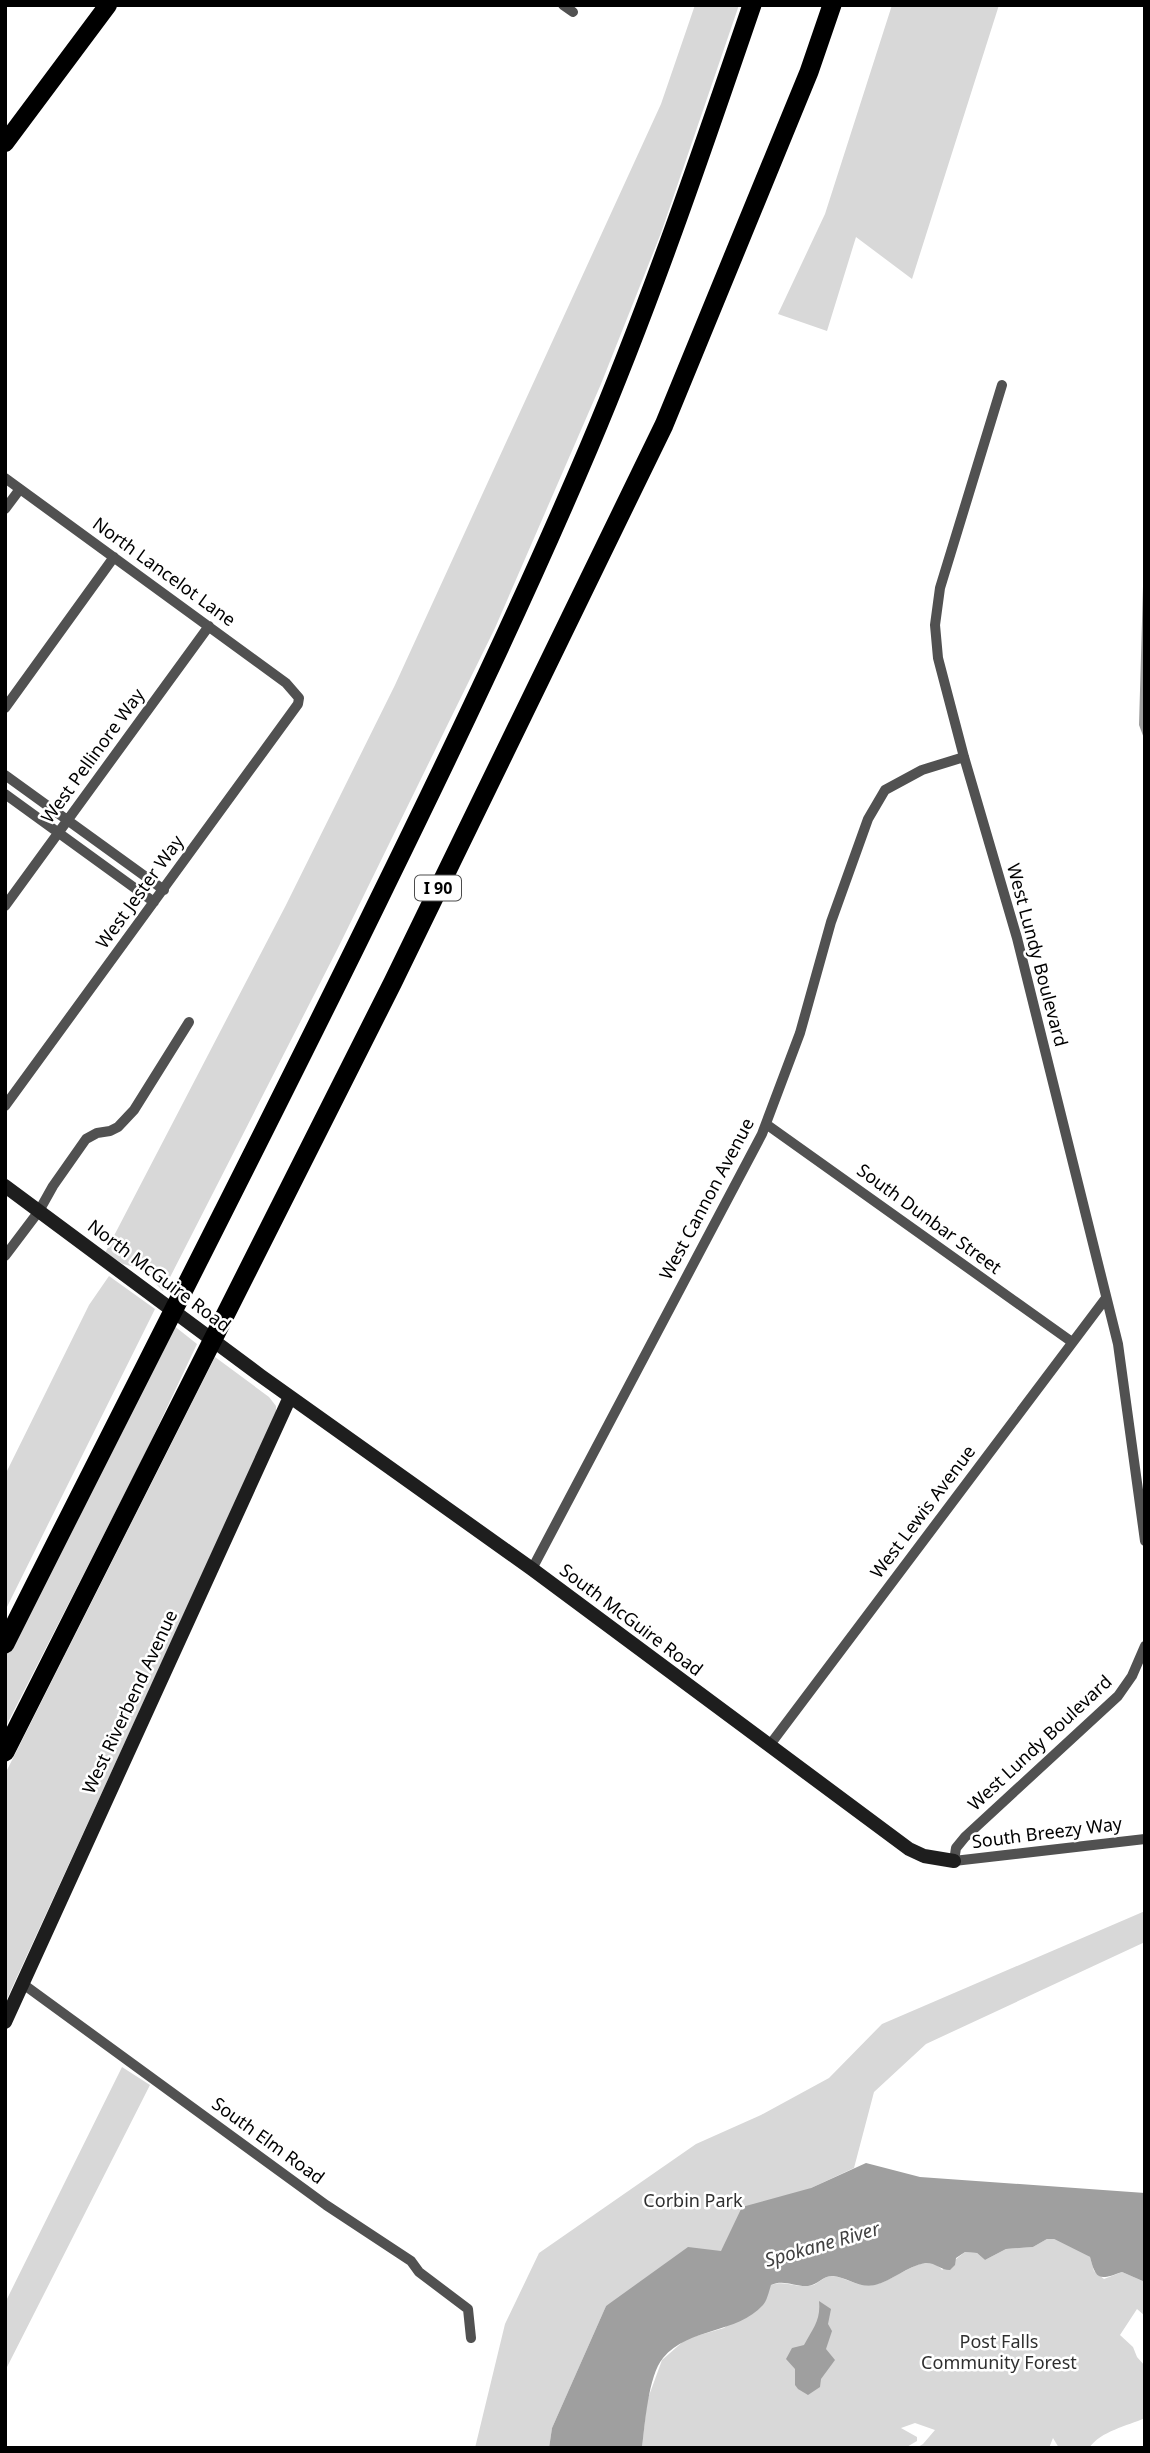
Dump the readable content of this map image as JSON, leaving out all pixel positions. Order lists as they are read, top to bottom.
{
  "streets": {
    "highway": ["I 90"],
    "street": [
      "North Lancelot Lane",
      "West Pellinore Way",
      "West Jester Way",
      "West Lundy Boulevard",
      "West Cannon Avenue",
      "South Dunbar Street",
      "North McGuire Road",
      "West Lewis Avenue",
      "South McGuire Road",
      "West Riverbend Avenue",
      "South Breezy Way",
      "South Elm Road"
    ]
  },
  "crossings": [
    ["North Lancelot Lane", "West Pellinore Way"],
    ["North Lancelot Lane", "West Jester Way"],
    ["West Lundy Boulevard", "West Cannon Avenue"],
    ["West Lundy Boulevard", "West Lewis Avenue"],
    ["West Lundy Boulevard", "South McGuire Road"],
    ["West Lundy Boulevard", "South Breezy Way"],
    ["West Cannon Avenue", "South Dunbar Street"],
    ["West Cannon Avenue", "South McGuire Road"],
    ["South Dunbar Street", "West Lewis Avenue"],
    ["North McGuire Road", "South McGuire Road"],
    ["North McGuire Road", "West Riverbend Avenue"],
    ["West Lewis Avenue", "South McGuire Road"],
    ["South McGuire Road", "West Riverbend Avenue"],
    ["South McGuire Road", "South Breezy Way"],
    ["West Riverbend Avenue", "South Elm Road"]
  ],
  "water": ["Spokane River"],
  "parks": ["Corbin Park", "Post Falls Community Forest"]
}
